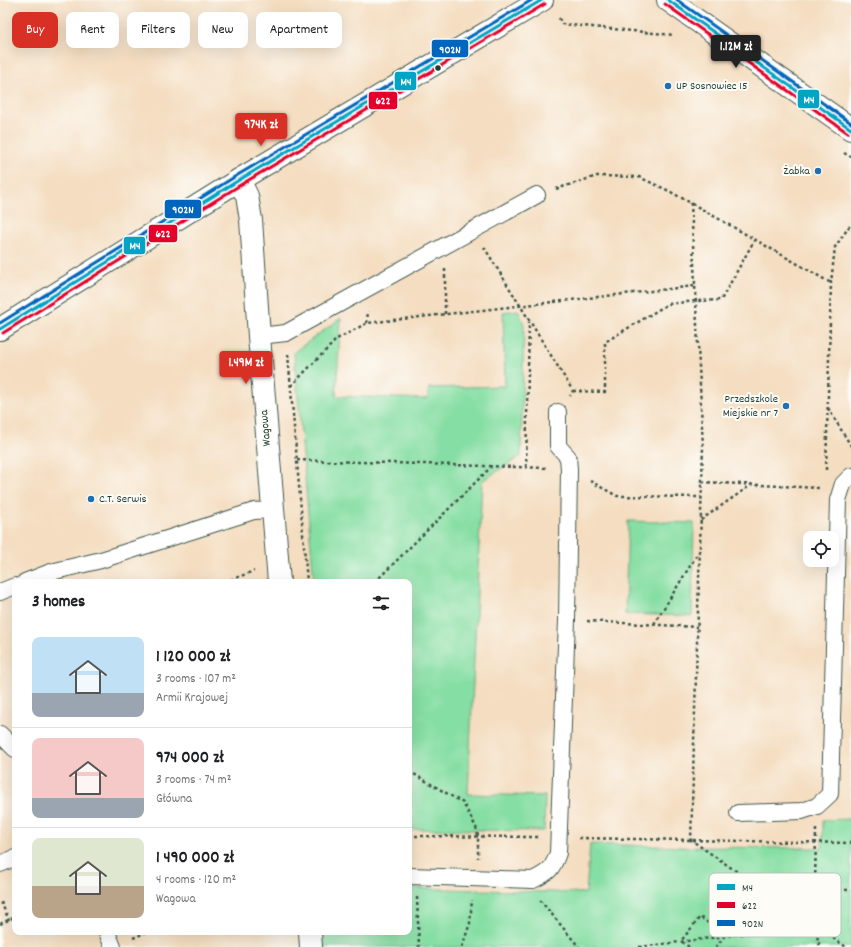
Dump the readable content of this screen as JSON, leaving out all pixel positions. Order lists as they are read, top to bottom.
{
  "streets": {
    "street": ["Wagowa"]
  },
  "places": [
    "UP Sosnowiec 15",
    "Żabka",
    "Przedszkole Miejskie nr 7",
    "C.T. Serwis"
  ],
  "lines": ["transit line M4", "transit line 902N", "transit line 622"],
  "legend": ["M4", "622", "902N"],
  "page": {
    "chip": [
      "Buy",
      "Rent",
      "Filters",
      "New",
      "Apartment"
    ],
    "price": ["1.12M zł", "974K zł", "1.49M zł"],
    "heading": "3 homes",
    "list": [
      {
        "name": "1 120 000 zł",
        "note": "3 rooms · 107 m² · Armii Krajowej"
      },
      {
        "name": "974 000 zł",
        "note": "3 rooms · 74 m² · Główna"
      },
      {
        "name": "1 490 000 zł",
        "note": "4 rooms · 120 m² · Wagowa"
      }
    ]
  }
}
